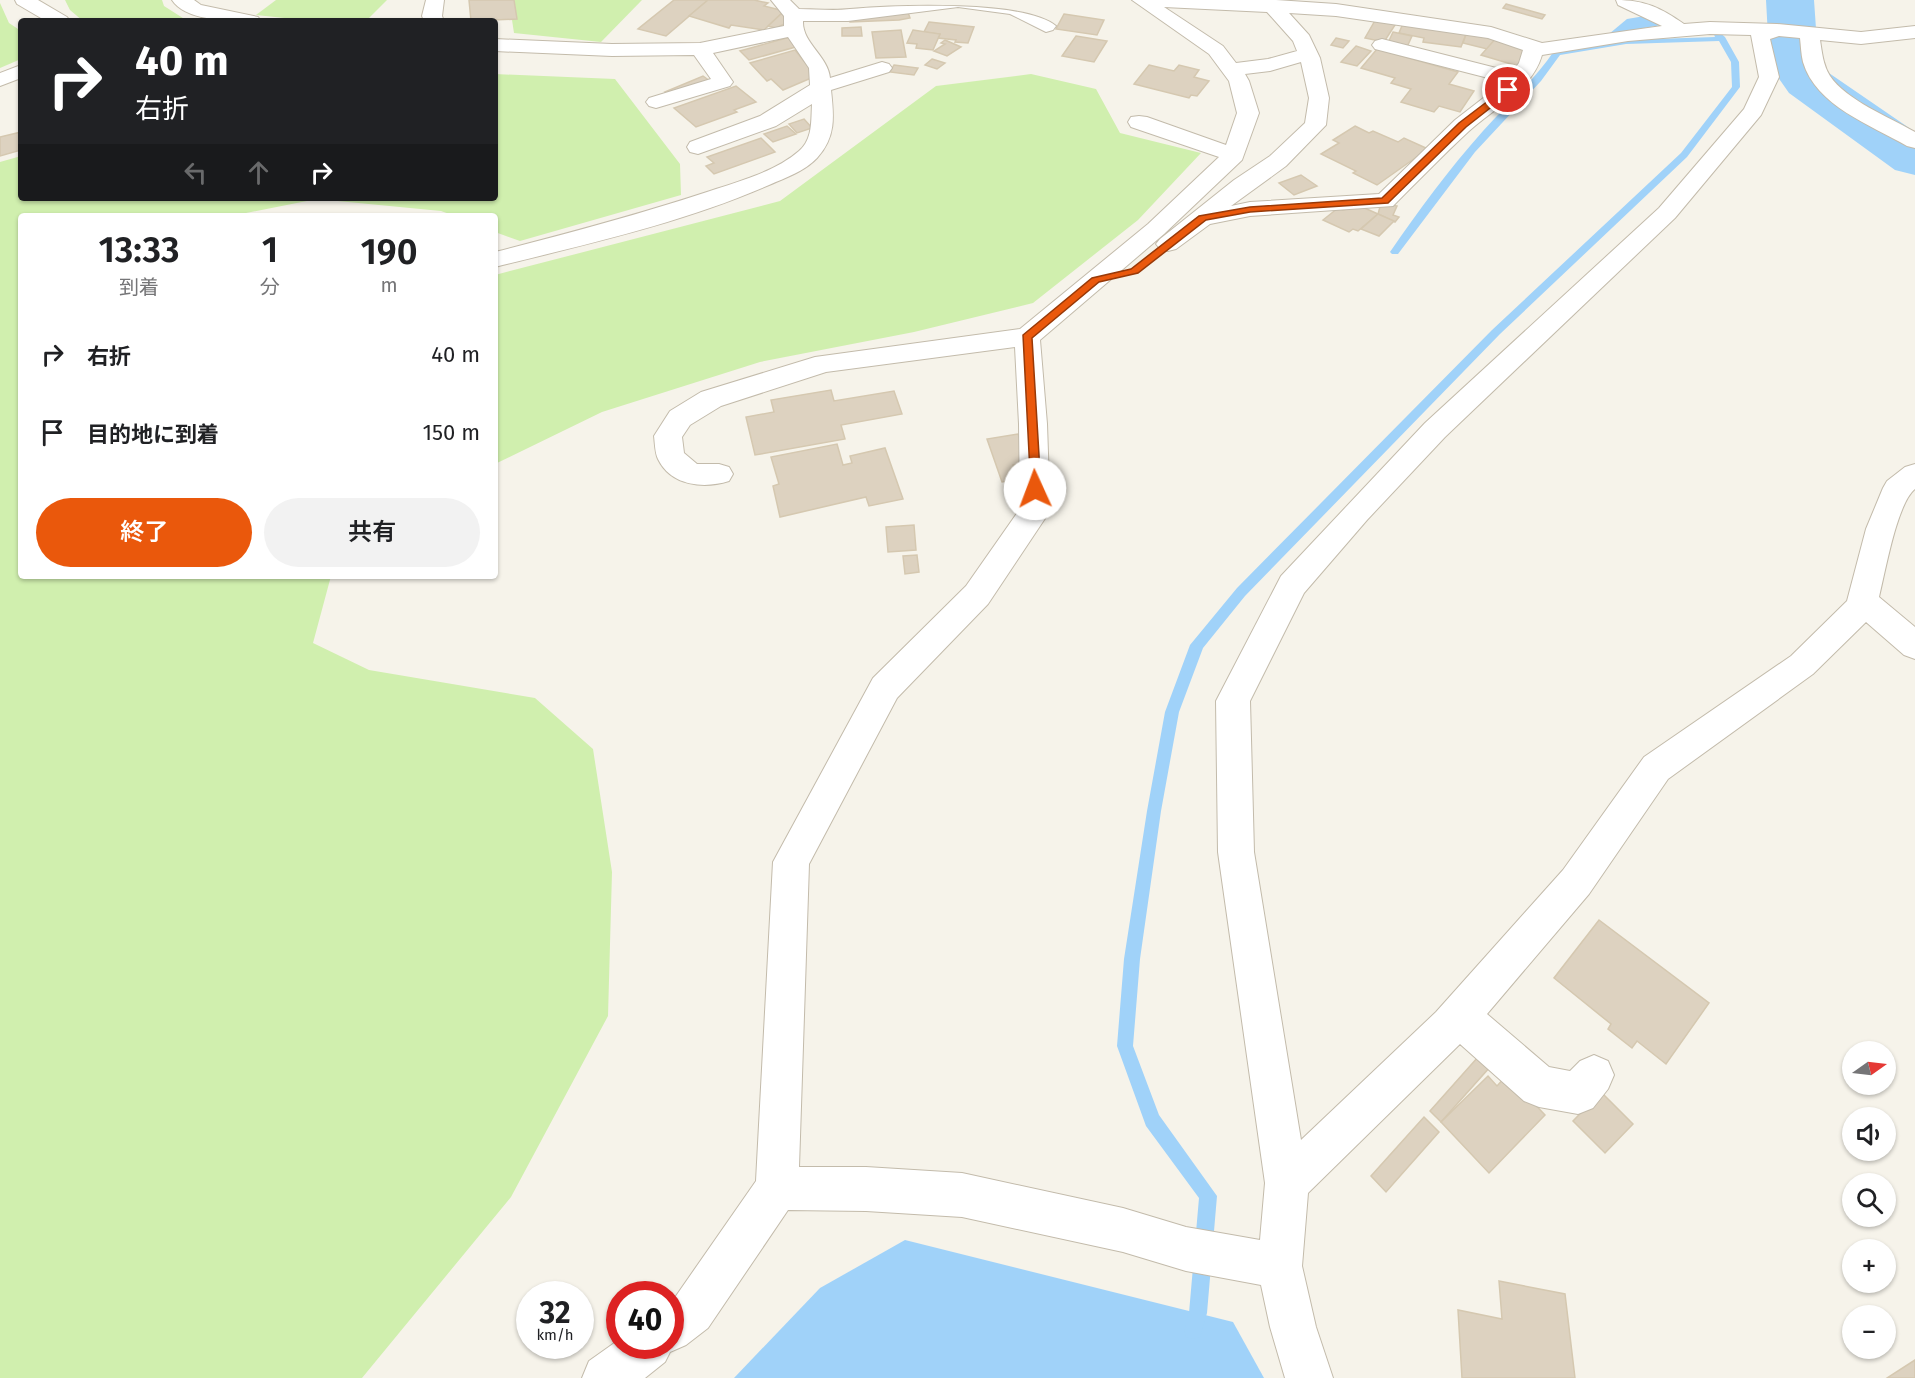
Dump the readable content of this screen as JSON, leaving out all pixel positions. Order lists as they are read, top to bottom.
{
  "north": "right",
  "page": {
    "turn": ["40 m", "右折"],
    "eta": [
      "13:33",
      "到着",
      "1",
      "分",
      "190",
      "m"
    ],
    "list": [
      {
        "name": "右折",
        "value": "40 m"
      },
      {
        "name": "目的地に到着",
        "value": "150 m"
      }
    ],
    "buttons": ["終了", "共有"],
    "map_buttons": ["+", "−"],
    "speed": "32 km/h",
    "limit": "40"
  }
}
